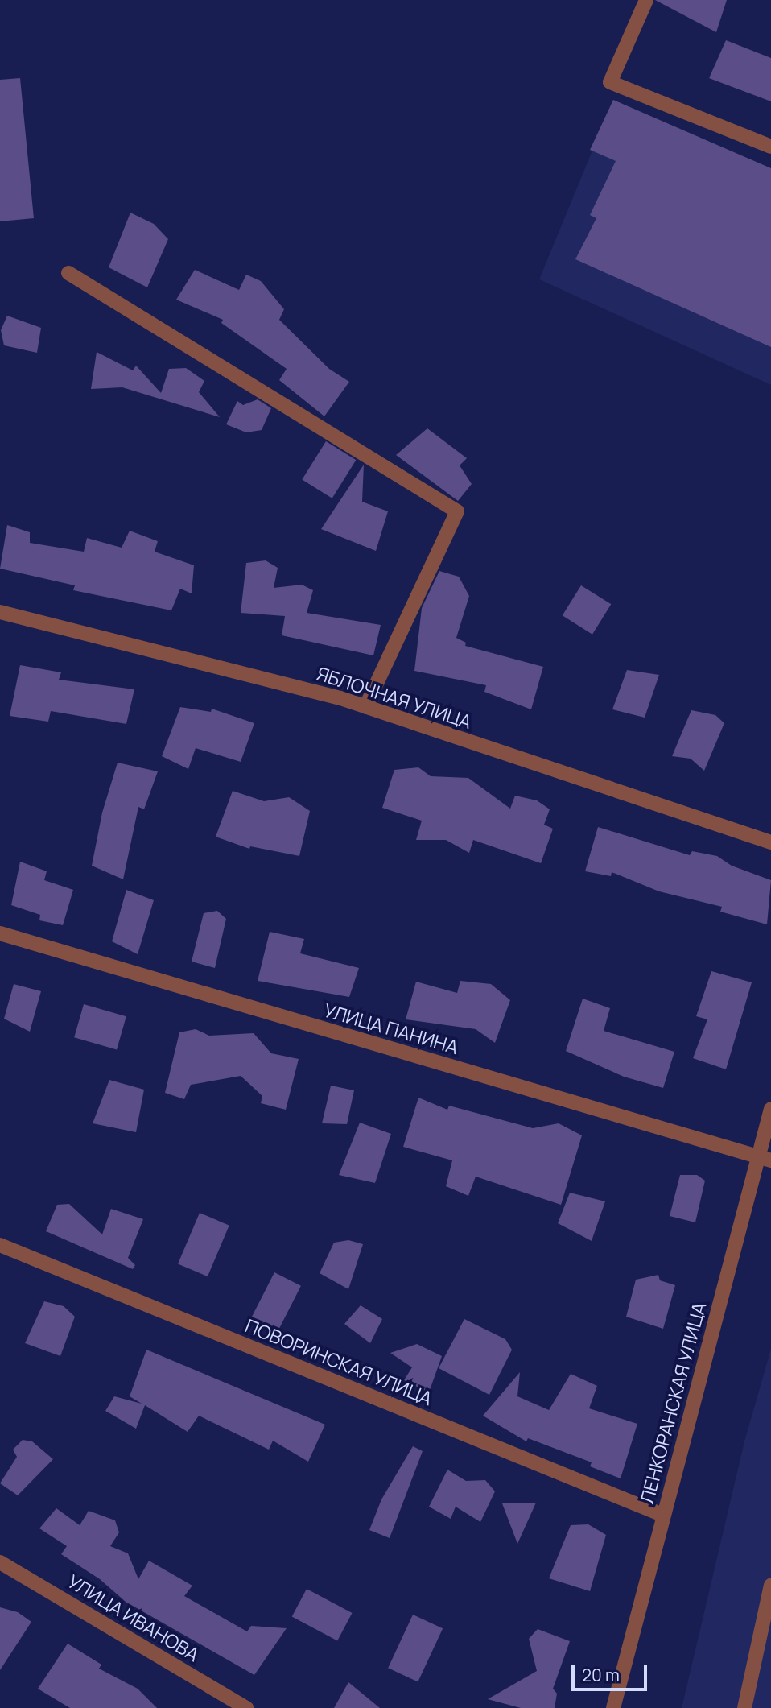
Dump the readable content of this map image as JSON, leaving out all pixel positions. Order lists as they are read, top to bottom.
{
  "streets": {
    "street": [
      "ЯБЛОЧНАЯ УЛИЦА",
      "УЛИЦА ПАНИНА",
      "ПОВОРИНСКАЯ УЛИЦА",
      "ЛЕНКОРАНСКАЯ УЛИЦА",
      "УЛИЦА ИВАНОВА"
    ]
  },
  "crossings": [
    ["УЛИЦА ПАНИНА", "ЛЕНКОРАНСКАЯ УЛИЦА"],
    ["ПОВОРИНСКАЯ УЛИЦА", "ЛЕНКОРАНСКАЯ УЛИЦА"]
  ],
  "scale_bar": "20 m"
}
